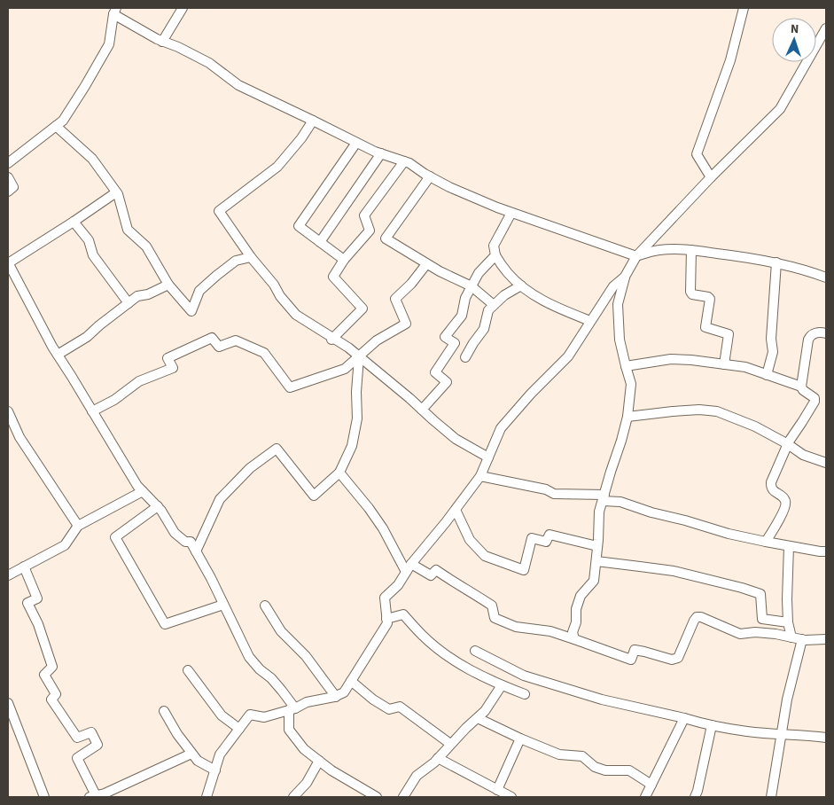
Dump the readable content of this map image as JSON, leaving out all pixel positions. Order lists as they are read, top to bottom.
{
  "north": "top"
}
